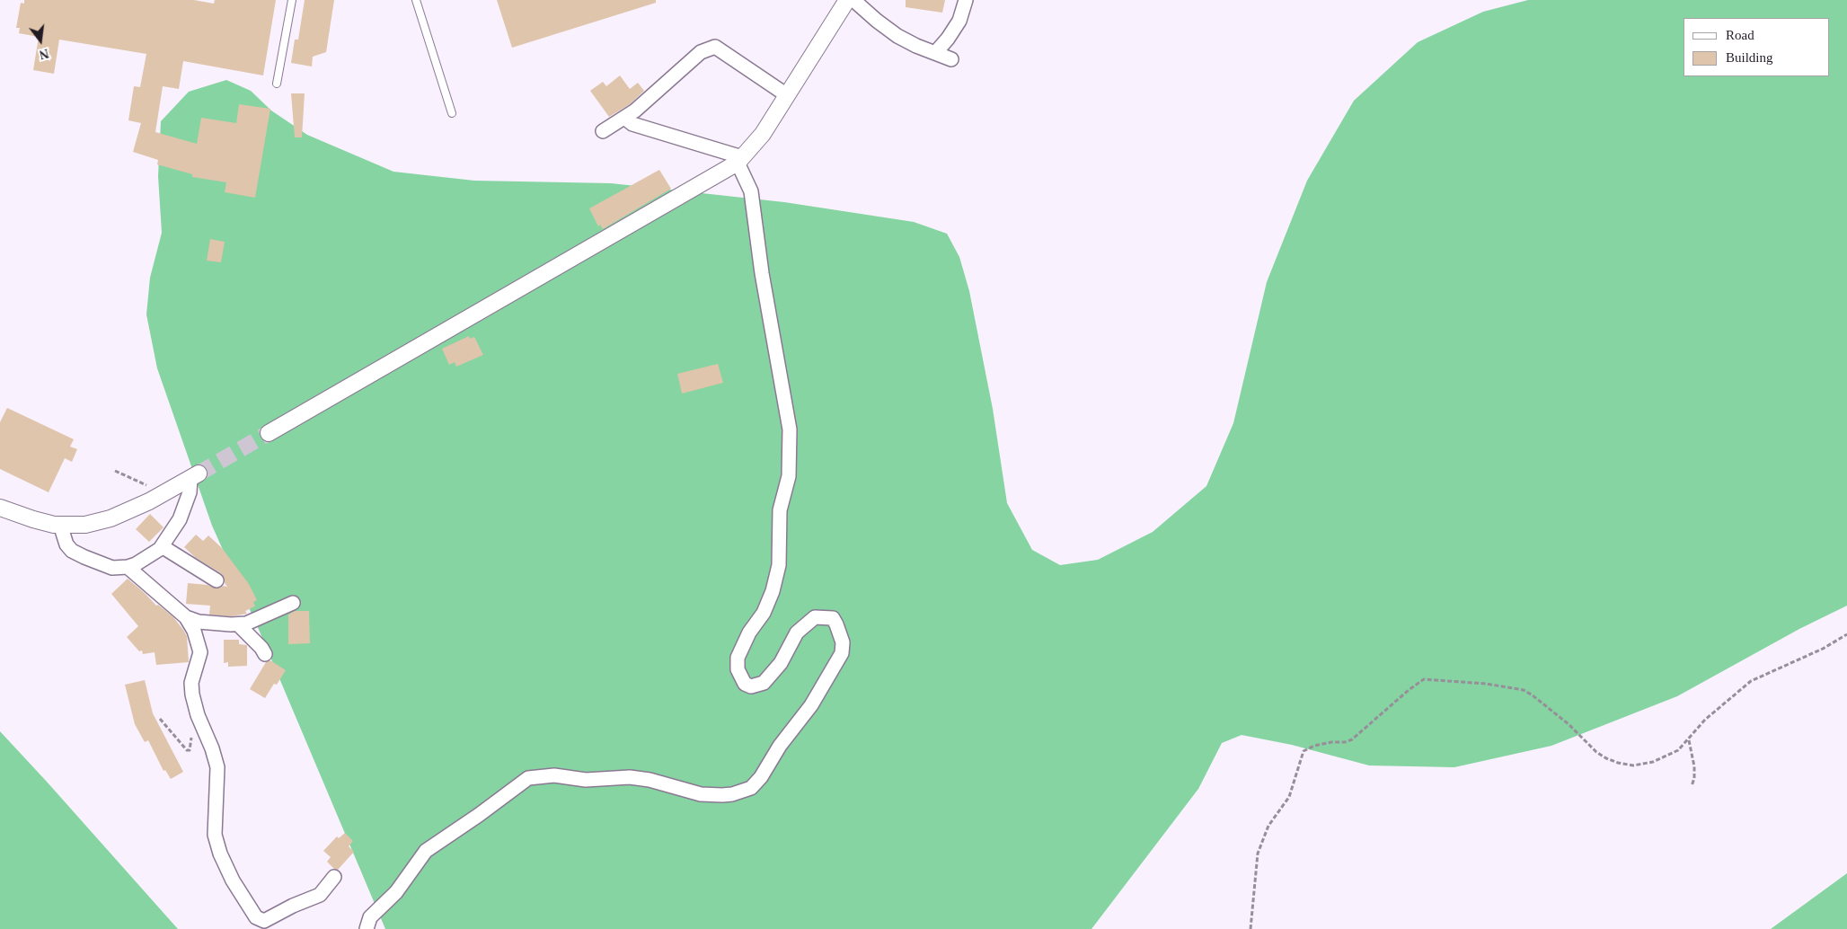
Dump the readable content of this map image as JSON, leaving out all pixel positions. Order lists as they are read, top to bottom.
{
  "legend": ["Road", "Building"],
  "north": "bottom"
}
